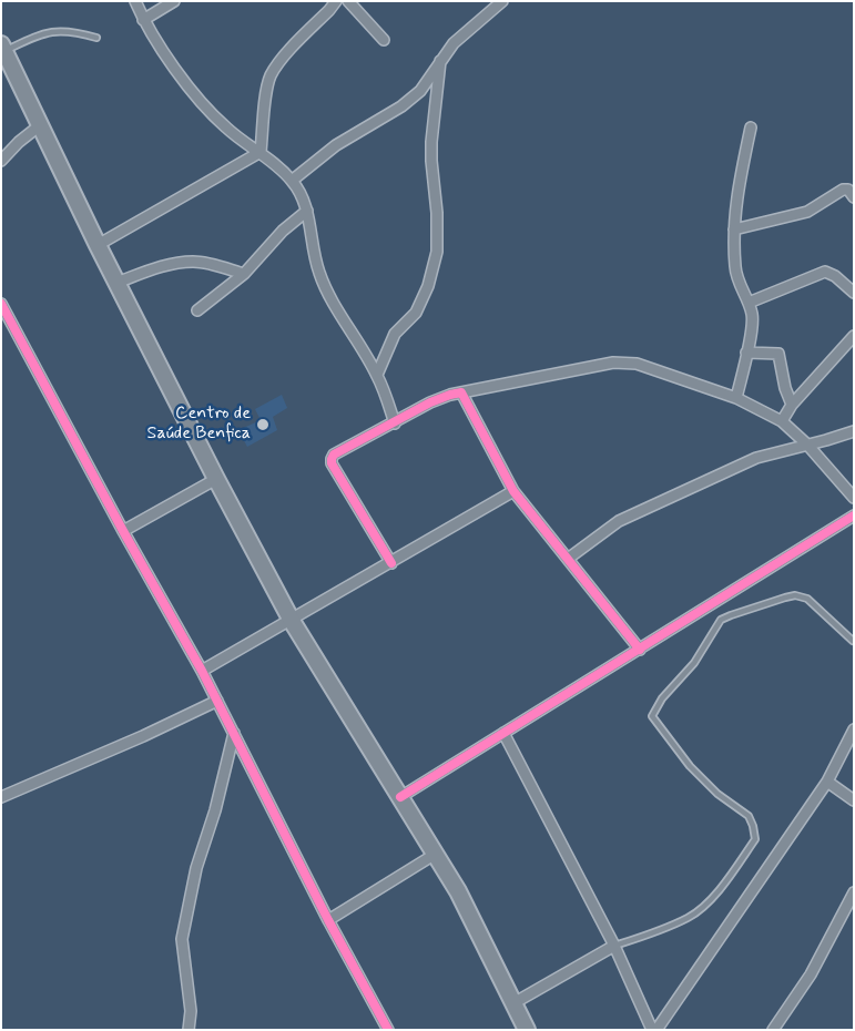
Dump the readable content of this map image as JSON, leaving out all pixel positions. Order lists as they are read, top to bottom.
{
  "places": ["Centro de Saúde Benfica"]
}
